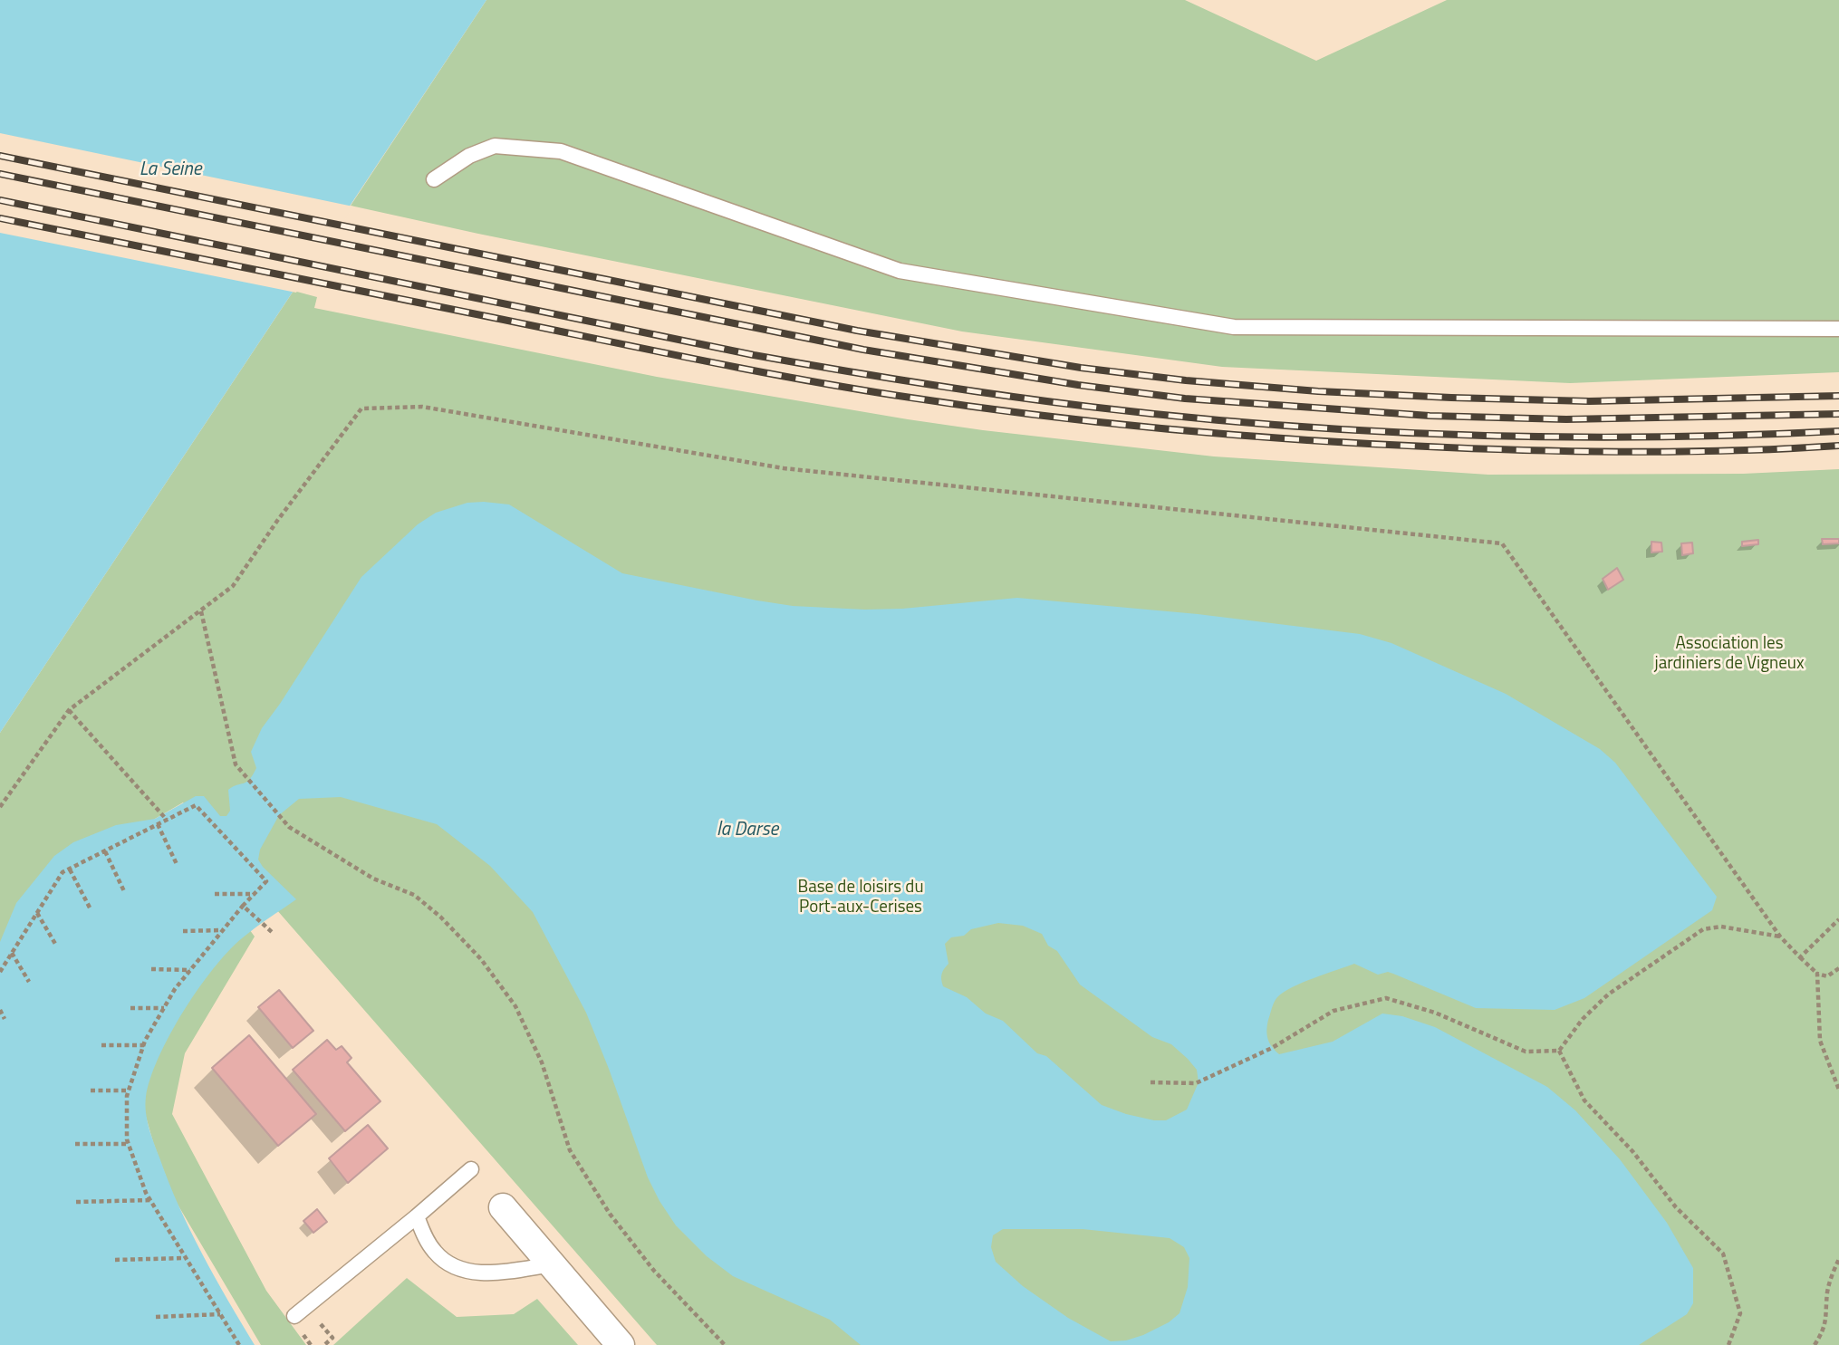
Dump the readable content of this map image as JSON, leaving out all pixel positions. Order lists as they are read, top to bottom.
{
  "water": ["La Seine", "la Darse"],
  "parks": ["Association les jardiniers de Vigneux", "Base de loisirs du Port-aux-Cerises"]
}
